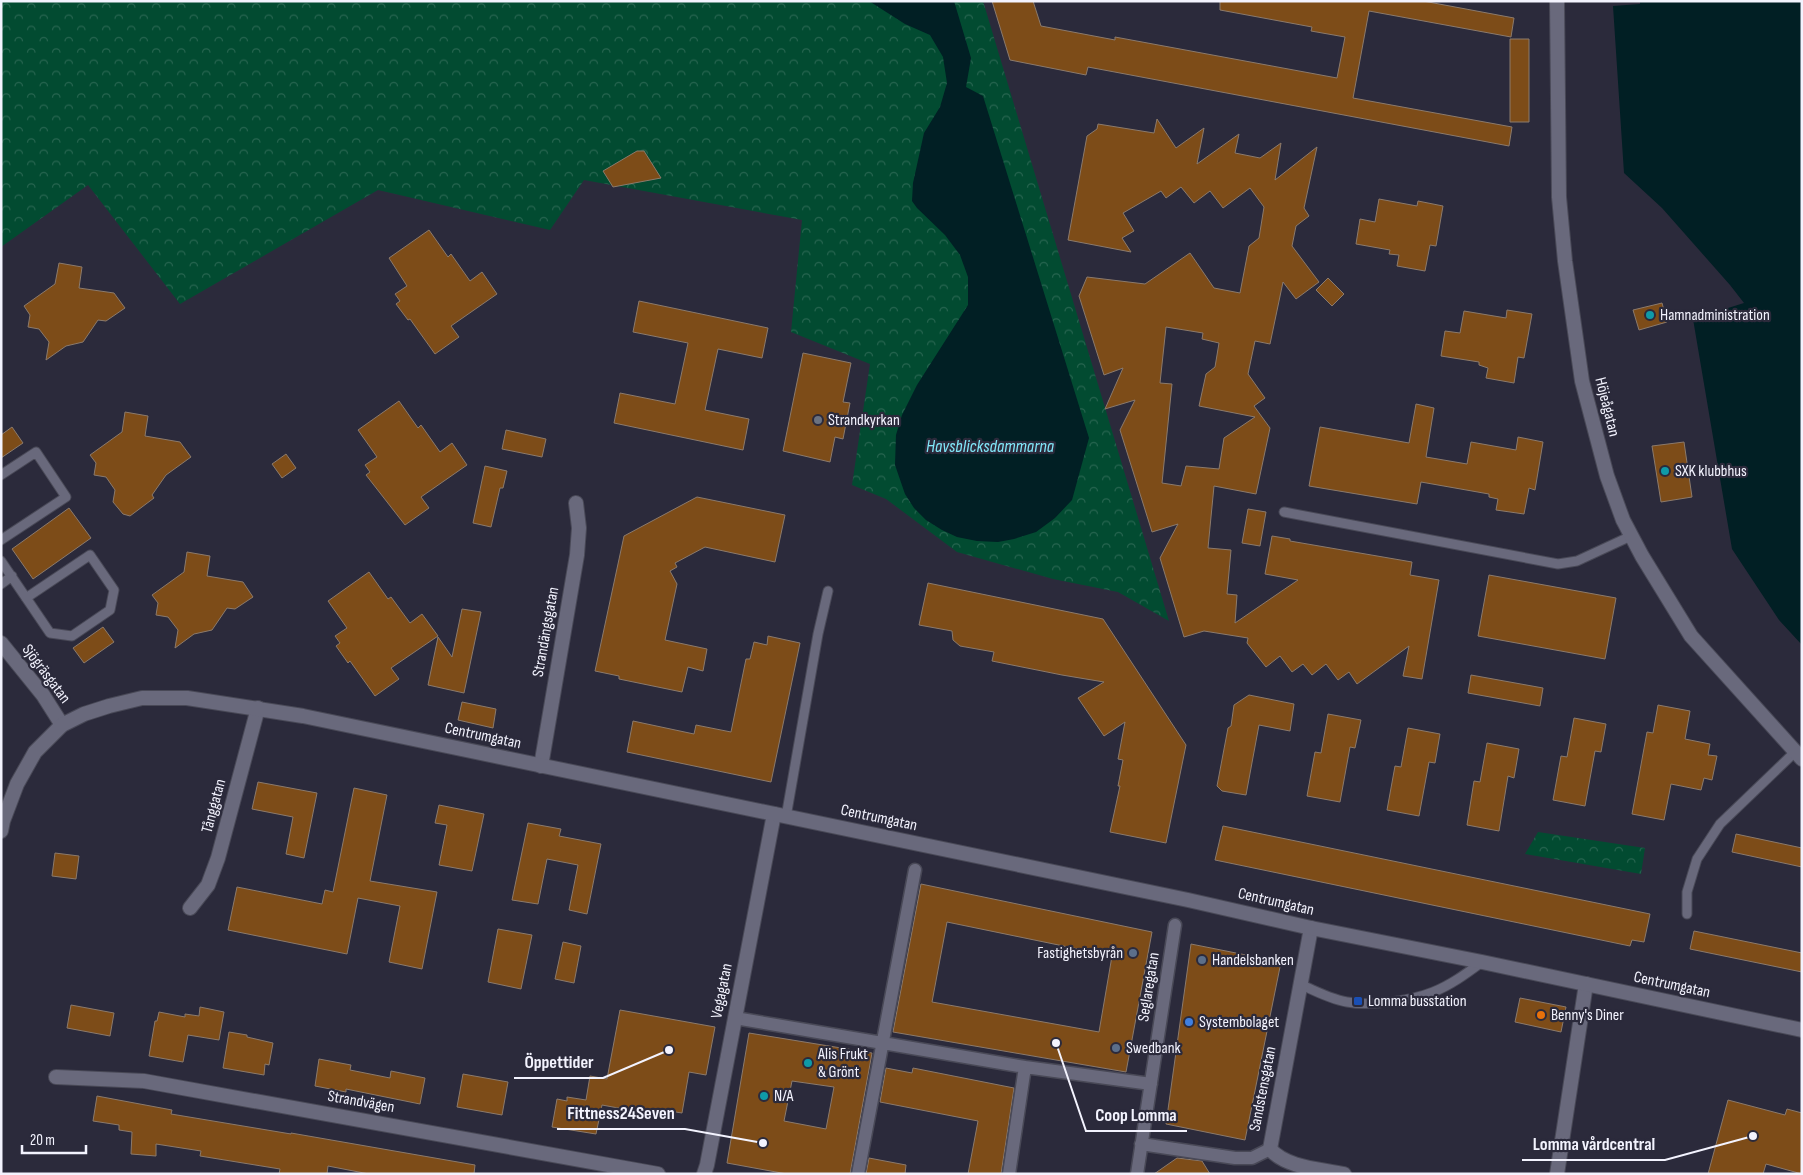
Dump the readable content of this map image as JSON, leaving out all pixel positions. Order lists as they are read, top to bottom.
{
  "streets": {
    "street": [
      "Höjeågatan",
      "Strandängsgatan",
      "Sjögräsgatan",
      "Centrumgatan",
      "Tånggatan",
      "Seglaregatan",
      "Vegagatan",
      "Sandstensgatan",
      "Strandvägen"
    ]
  },
  "crossings": [
    ["Strandängsgatan", "Centrumgatan"],
    ["Sjögräsgatan", "Centrumgatan"],
    ["Centrumgatan", "Tånggatan"],
    ["Centrumgatan", "Vegagatan"],
    ["Centrumgatan", "Sandstensgatan"]
  ],
  "water": ["Havsblicksdammarna"],
  "places": {
    "other": [
      "Hamnadministration",
      "Strandkyrkan",
      "SXK klubbhus",
      "Fastighetsbyrån",
      "Handelsbanken",
      "Benny's Diner",
      "Systembolaget",
      "Coop Lomma",
      "Swedbank",
      "Öppettider",
      "Alis Frukt & Grönt",
      "N/A",
      "Lomma vårdcentral",
      "Fittness24Seven"
    ],
    "transit": ["Lomma busstation"]
  },
  "scale_bar": "20 m"
}
